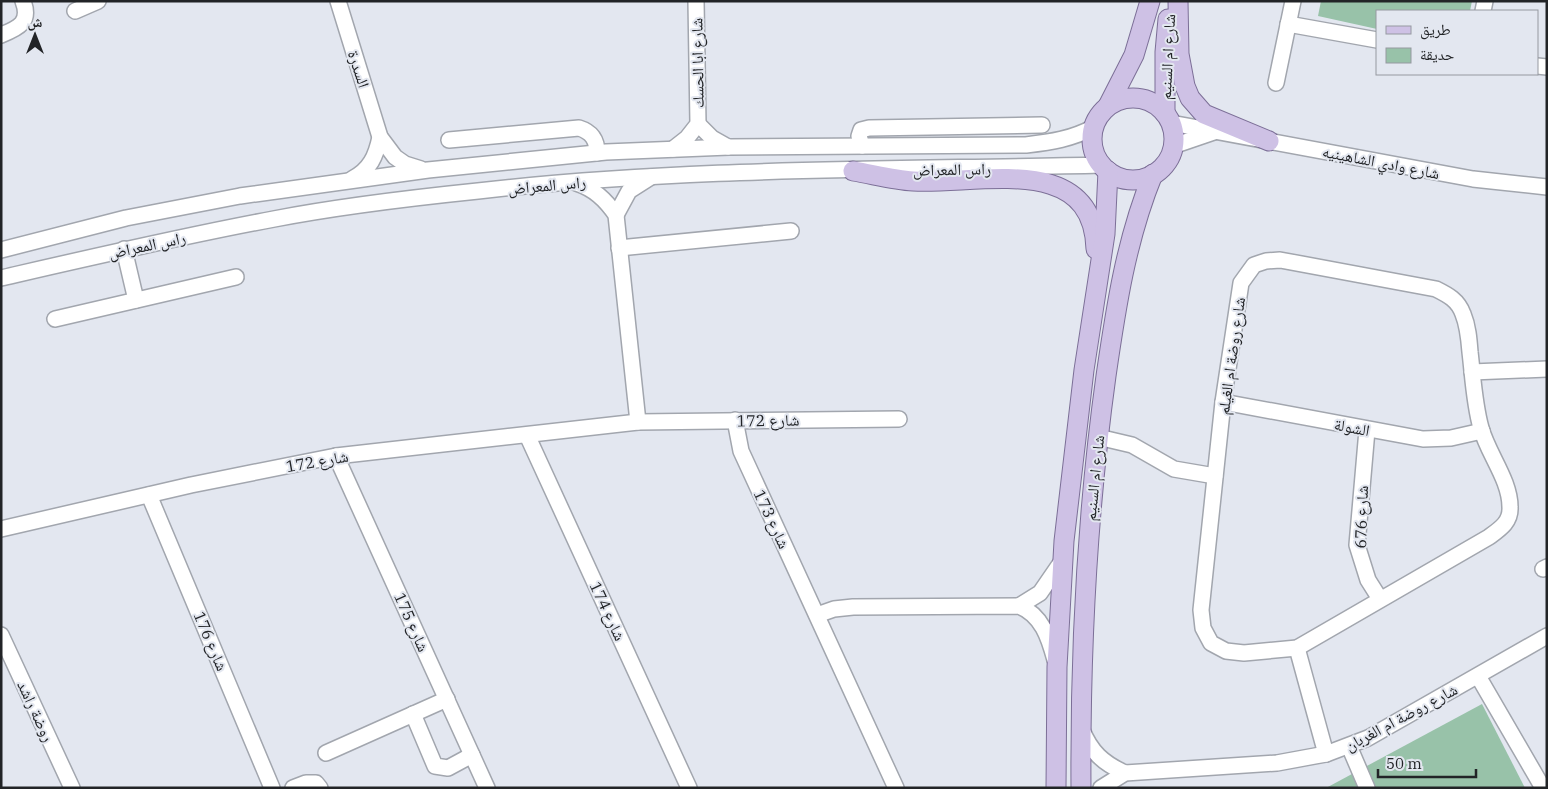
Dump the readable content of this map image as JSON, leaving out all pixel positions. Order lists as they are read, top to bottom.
{
  "streets": {
    "main road": ["شارع ام السنيم"],
    "street": [
      "شارع ابا الحسك",
      "السدرة",
      "شارع وادي الشاهينيه",
      "راس المعراض",
      "شارع روضة ام الغيلم",
      "شارع 172",
      "الشولة",
      "شارع 676",
      "شارع 173",
      "شارع 174",
      "شارع 175",
      "شارع 176",
      "روضة راشد",
      "شارع روضة ام الغربان"
    ]
  },
  "crossings": [
    ["شارع ام السنيم", "شارع وادي الشاهينيه"],
    ["شارع ام السنيم", "راس المعراض"],
    ["شارع ابا الحسك", "راس المعراض"],
    ["السدرة", "راس المعراض"],
    ["شارع وادي الشاهينيه", "راس المعراض"],
    ["شارع روضة ام الغيلم", "الشولة"],
    ["شارع روضة ام الغيلم", "شارع 676"],
    ["شارع 172", "شارع 173"],
    ["شارع 172", "شارع 174"],
    ["شارع 172", "شارع 175"],
    ["شارع 172", "شارع 176"],
    ["الشولة", "شارع 676"]
  ],
  "legend": ["طريق", "حديقة"],
  "scale_bar": "50 m",
  "north": "top"
}
